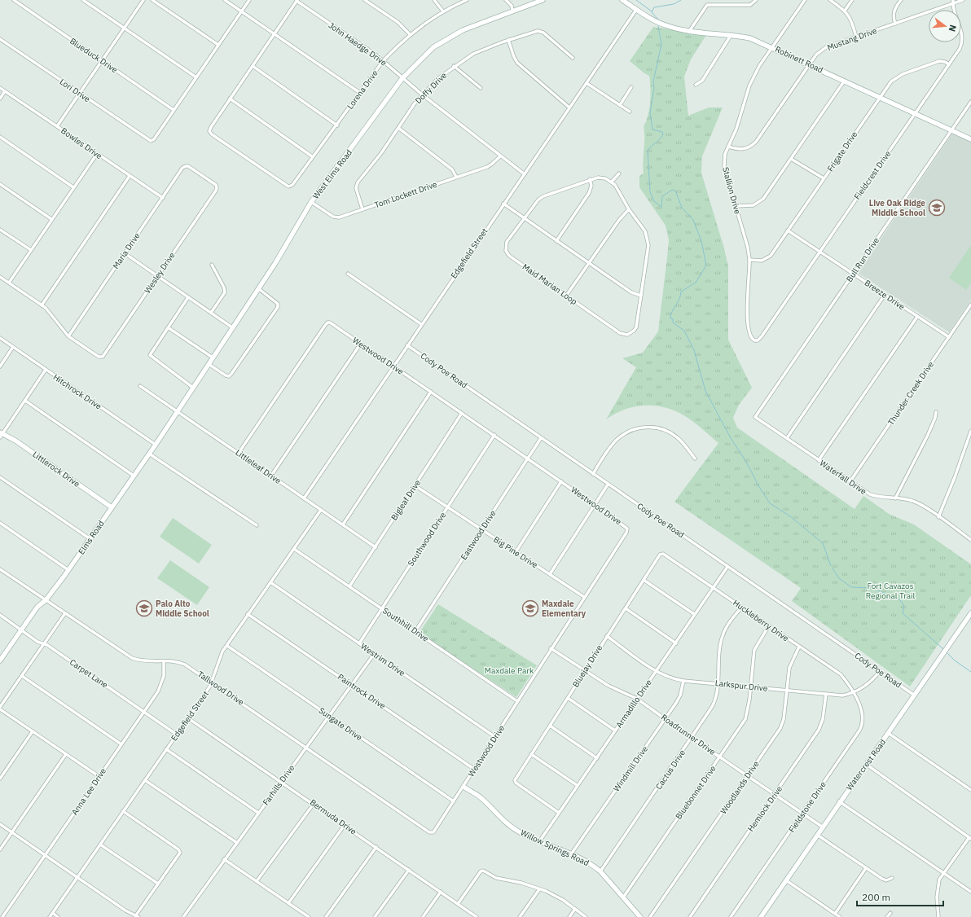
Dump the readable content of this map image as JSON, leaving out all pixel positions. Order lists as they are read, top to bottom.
{
  "streets": {
    "street": [
      "Mustang Drive",
      "John Haedge Drive",
      "Blueduck Drive",
      "Robinett Road",
      "Doffy Drive",
      "Lorena Drive",
      "Lori Drive",
      "Bowles Drive",
      "Frigate Drive",
      "West Elms Road",
      "Fieldcrest Drive",
      "Stallion Drive",
      "Tom Lockett Drive",
      "Maria Drive",
      "Edgefield Street",
      "Bull Run Drive",
      "Wesley Drive",
      "Maid Marian Loop",
      "Breeze Drive",
      "Westwood Drive",
      "Cody Poe Road",
      "Hitchrock Drive",
      "Thunder Creek Drive",
      "Littleleaf Drive",
      "Littlerock Drive",
      "Waterfall Drive",
      "Bigleaf Drive",
      "Eastwood Drive",
      "Elms Road",
      "Southwood Drive",
      "Big Pine Drive",
      "Huckleberry Drive",
      "Southhill Drive",
      "Westrim Drive",
      "Bluejay Drive",
      "Carpet Lane",
      "Larkspur Drive",
      "Tallwood Drive",
      "Paintrock Drive",
      "Armadillo Drive",
      "Sungate Drive",
      "Roadrunner Drive",
      "Watercrest Road",
      "Windmill Drive",
      "Cactus Drive",
      "Farhills Drive",
      "Woodlands Drive",
      "Anna Lee Drive",
      "Bluebonnet Drive",
      "Fieldstone Drive",
      "Hemlock Drive",
      "Bermuda Drive",
      "Willow Springs Road"
    ]
  },
  "crossings": [
    ["Mustang Drive", "Robinett Road"],
    ["Mustang Drive", "Fieldcrest Drive"],
    ["Mustang Drive", "Stallion Drive"],
    ["John Haedge Drive", "Doffy Drive"],
    ["John Haedge Drive", "Lorena Drive"],
    ["John Haedge Drive", "West Elms Road"],
    ["John Haedge Drive", "Tom Lockett Drive"],
    ["John Haedge Drive", "Edgefield Street"],
    ["Blueduck Drive", "Lori Drive"],
    ["Robinett Road", "Frigate Drive"],
    ["Robinett Road", "Fieldcrest Drive"],
    ["Robinett Road", "Stallion Drive"],
    ["Robinett Road", "Edgefield Street"],
    ["Robinett Road", "Bull Run Drive"],
    ["Doffy Drive", "Tom Lockett Drive"],
    ["Bowles Drive", "Maria Drive"],
    ["Frigate Drive", "Fieldcrest Drive"],
    ["Frigate Drive", "Stallion Drive"],
    ["Frigate Drive", "Breeze Drive"],
    ["West Elms Road", "Tom Lockett Drive"],
    ["West Elms Road", "Littleleaf Drive"],
    ["West Elms Road", "Elms Road"],
    ["Fieldcrest Drive", "Stallion Drive"],
    ["Fieldcrest Drive", "Breeze Drive"],
    ["Maria Drive", "Wesley Drive"],
    ["Edgefield Street", "Westwood Drive"],
    ["Edgefield Street", "Cody Poe Road"],
    ["Edgefield Street", "Littleleaf Drive"],
    ["Edgefield Street", "Southhill Drive"],
    ["Edgefield Street", "Westrim Drive"],
    ["Edgefield Street", "Carpet Lane"],
    ["Edgefield Street", "Tallwood Drive"],
    ["Edgefield Street", "Paintrock Drive"],
    ["Edgefield Street", "Sungate Drive"],
    ["Edgefield Street", "Bermuda Drive"],
    ["Bull Run Drive", "Breeze Drive"],
    ["Bull Run Drive", "Waterfall Drive"],
    ["Breeze Drive", "Thunder Creek Drive"],
    ["Westwood Drive", "Littleleaf Drive"],
    ["Westwood Drive", "Bigleaf Drive"],
    ["Westwood Drive", "Eastwood Drive"],
    ["Westwood Drive", "Southwood Drive"],
    ["Westwood Drive", "Big Pine Drive"],
    ["Westwood Drive", "Southhill Drive"],
    ["Westwood Drive", "Westrim Drive"],
    ["Westwood Drive", "Tallwood Drive"],
    ["Westwood Drive", "Paintrock Drive"],
    ["Westwood Drive", "Sungate Drive"],
    ["Westwood Drive", "Roadrunner Drive"],
    ["Westwood Drive", "Willow Springs Road"],
    ["Cody Poe Road", "Eastwood Drive"],
    ["Cody Poe Road", "Larkspur Drive"],
    ["Cody Poe Road", "Armadillo Drive"],
    ["Cody Poe Road", "Watercrest Road"],
    ["Hitchrock Drive", "Elms Road"],
    ["Thunder Creek Drive", "Waterfall Drive"],
    ["Littleleaf Drive", "Bigleaf Drive"],
    ["Littleleaf Drive", "Elms Road"],
    ["Littlerock Drive", "Elms Road"],
    ["Bigleaf Drive", "Big Pine Drive"],
    ["Bigleaf Drive", "Southhill Drive"],
    ["Eastwood Drive", "Big Pine Drive"],
    ["Eastwood Drive", "Southhill Drive"],
    ["Elms Road", "Carpet Lane"],
    ["Elms Road", "Tallwood Drive"],
    ["Southwood Drive", "Big Pine Drive"],
    ["Southwood Drive", "Southhill Drive"],
    ["Southwood Drive", "Westrim Drive"],
    ["Huckleberry Drive", "Bluejay Drive"],
    ["Huckleberry Drive", "Larkspur Drive"],
    ["Huckleberry Drive", "Armadillo Drive"],
    ["Huckleberry Drive", "Cactus Drive"],
    ["Huckleberry Drive", "Woodlands Drive"],
    ["Huckleberry Drive", "Bluebonnet Drive"],
    ["Huckleberry Drive", "Fieldstone Drive"],
    ["Westrim Drive", "Farhills Drive"],
    ["Bluejay Drive", "Larkspur Drive"],
    ["Bluejay Drive", "Armadillo Drive"],
    ["Bluejay Drive", "Roadrunner Drive"],
    ["Carpet Lane", "Anna Lee Drive"],
    ["Larkspur Drive", "Armadillo Drive"],
    ["Larkspur Drive", "Windmill Drive"],
    ["Larkspur Drive", "Cactus Drive"],
    ["Larkspur Drive", "Woodlands Drive"],
    ["Larkspur Drive", "Bluebonnet Drive"],
    ["Larkspur Drive", "Fieldstone Drive"],
    ["Larkspur Drive", "Hemlock Drive"],
    ["Tallwood Drive", "Farhills Drive"],
    ["Tallwood Drive", "Anna Lee Drive"],
    ["Paintrock Drive", "Farhills Drive"],
    ["Armadillo Drive", "Roadrunner Drive"],
    ["Armadillo Drive", "Willow Springs Road"],
    ["Sungate Drive", "Farhills Drive"],
    ["Roadrunner Drive", "Watercrest Road"],
    ["Roadrunner Drive", "Windmill Drive"],
    ["Roadrunner Drive", "Cactus Drive"],
    ["Roadrunner Drive", "Woodlands Drive"],
    ["Roadrunner Drive", "Bluebonnet Drive"],
    ["Roadrunner Drive", "Fieldstone Drive"],
    ["Roadrunner Drive", "Hemlock Drive"],
    ["Windmill Drive", "Willow Springs Road"],
    ["Cactus Drive", "Willow Springs Road"],
    ["Farhills Drive", "Bermuda Drive"],
    ["Bluebonnet Drive", "Willow Springs Road"]
  ],
  "parks": ["Fort Cavazos Regional Trail", "Maxdale Park"],
  "places": {
    "school or university": ["Live Oak Ridge Middle School", "Palo Alto Middle School", "Maxdale Elementary"]
  },
  "scale_bar": "200 m",
  "north": "right"
}
